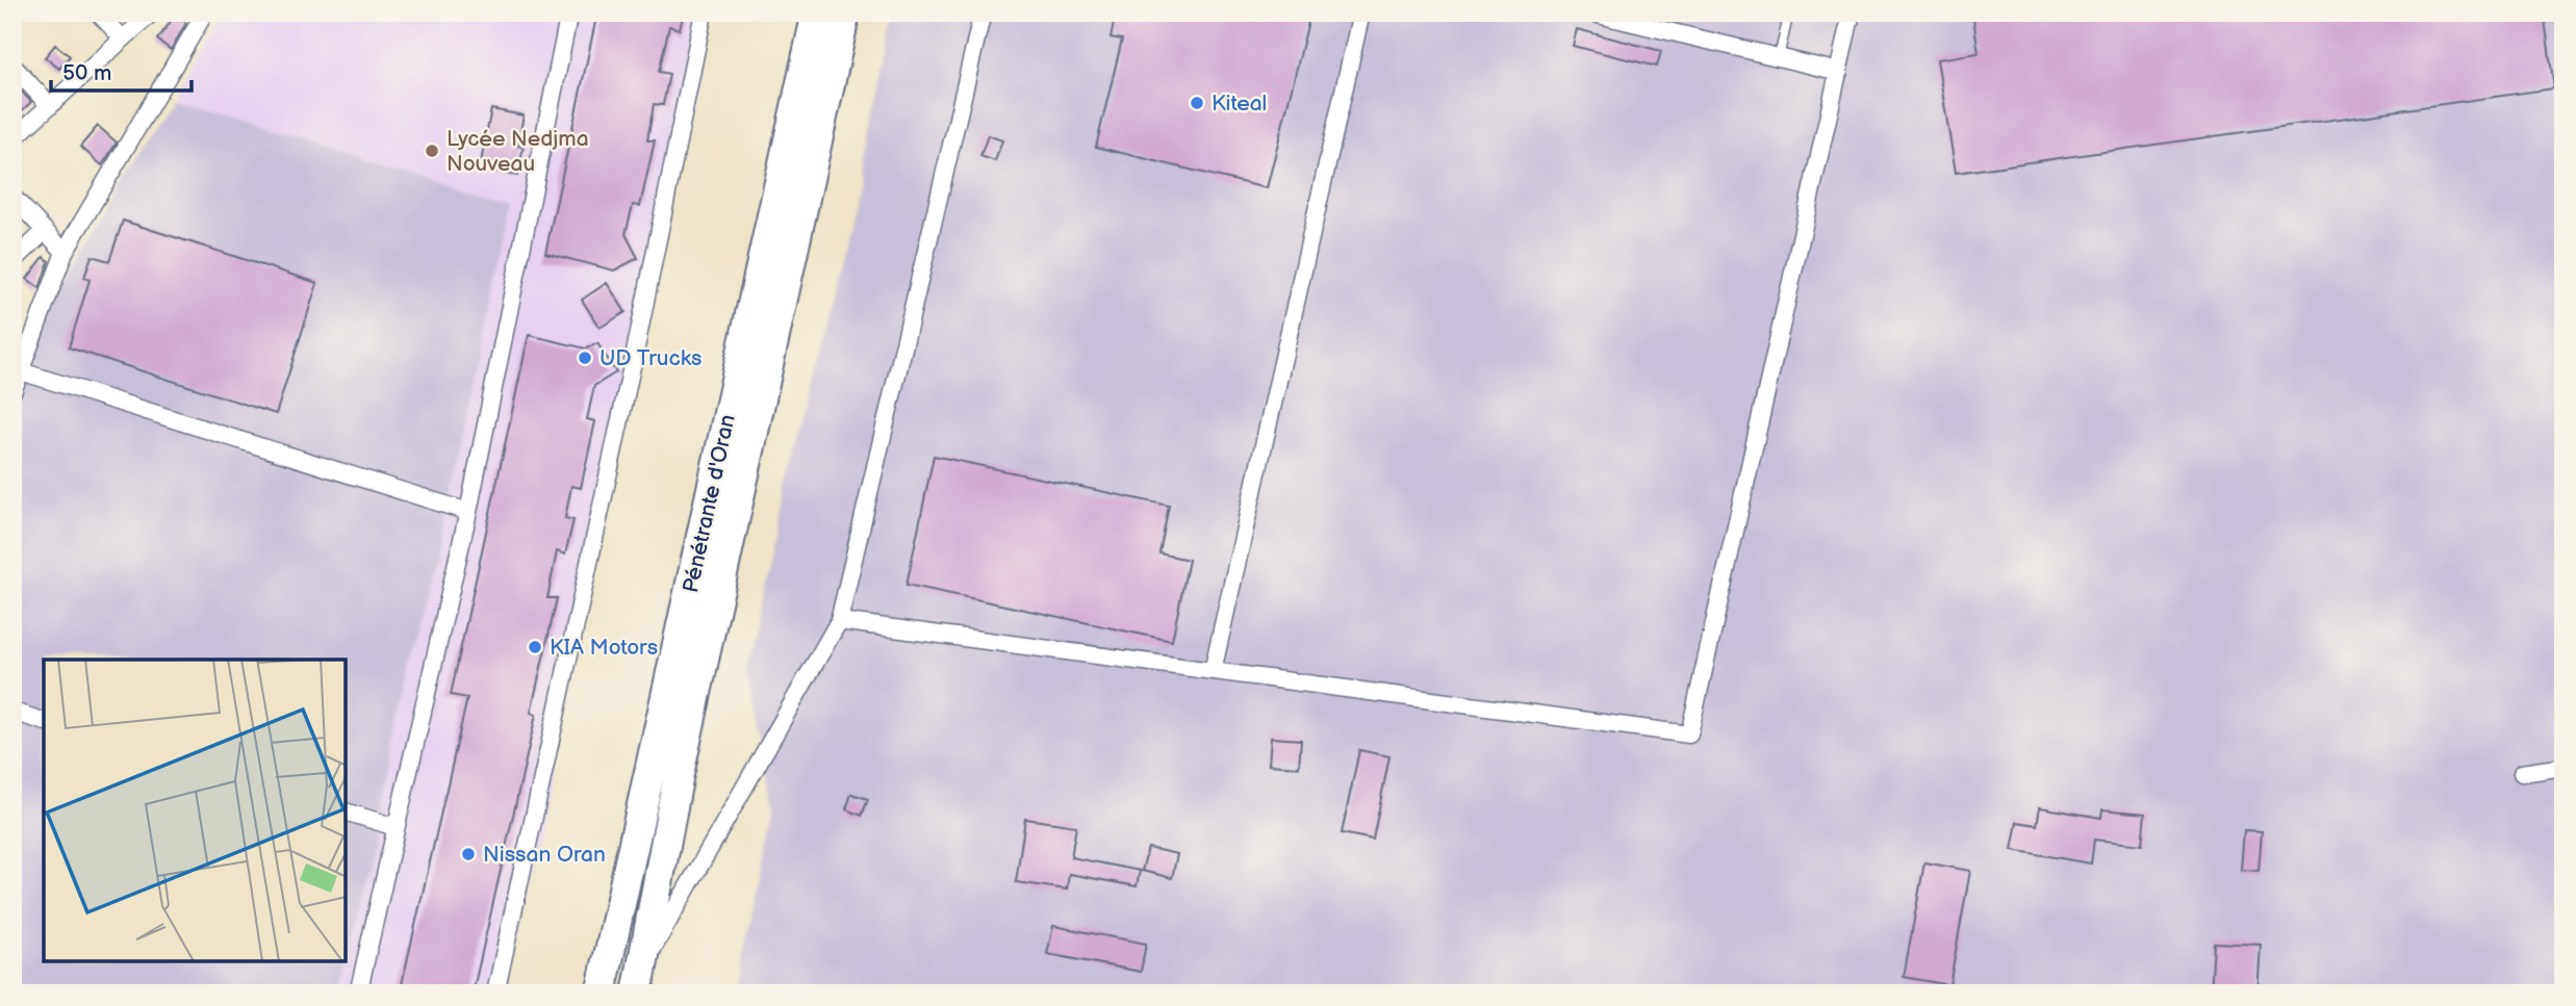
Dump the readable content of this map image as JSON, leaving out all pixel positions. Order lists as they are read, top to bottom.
{
  "streets": {
    "highway": ["Pénétrante d'Oran"]
  },
  "places": [
    "Kiteal",
    "Lycée Nedjma Nouveau",
    "UD Trucks",
    "KIA Motors",
    "Nissan Oran"
  ],
  "scale_bar": "50 m"
}
